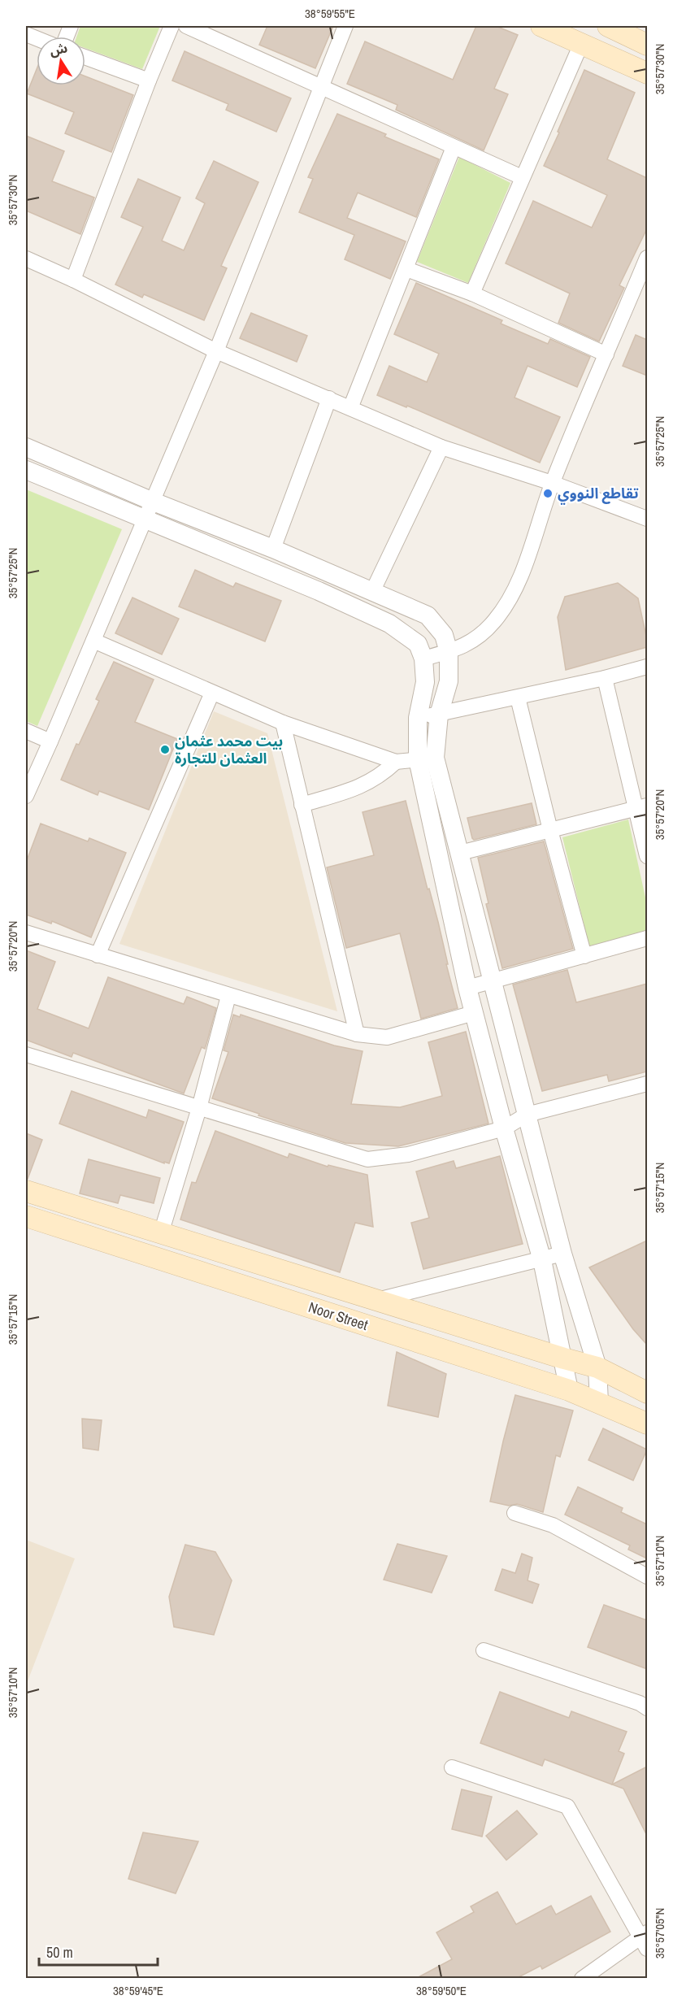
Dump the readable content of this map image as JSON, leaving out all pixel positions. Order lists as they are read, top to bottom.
{
  "streets": {
    "main road": ["Noor Street"]
  },
  "places": ["تقاطع النووي", "بيت محمد عثمان العثمان للتجارة"],
  "scale_bar": "50 m",
  "north": "top",
  "coordinates": [
    "38°59'55\"E",
    "35°57'30\"N",
    "35°57'25\"N",
    "35°57'20\"N",
    "35°57'15\"N",
    "35°57'10\"N",
    "35°57'05\"N",
    "38°59'45\"E",
    "38°59'50\"E"
  ]
}
